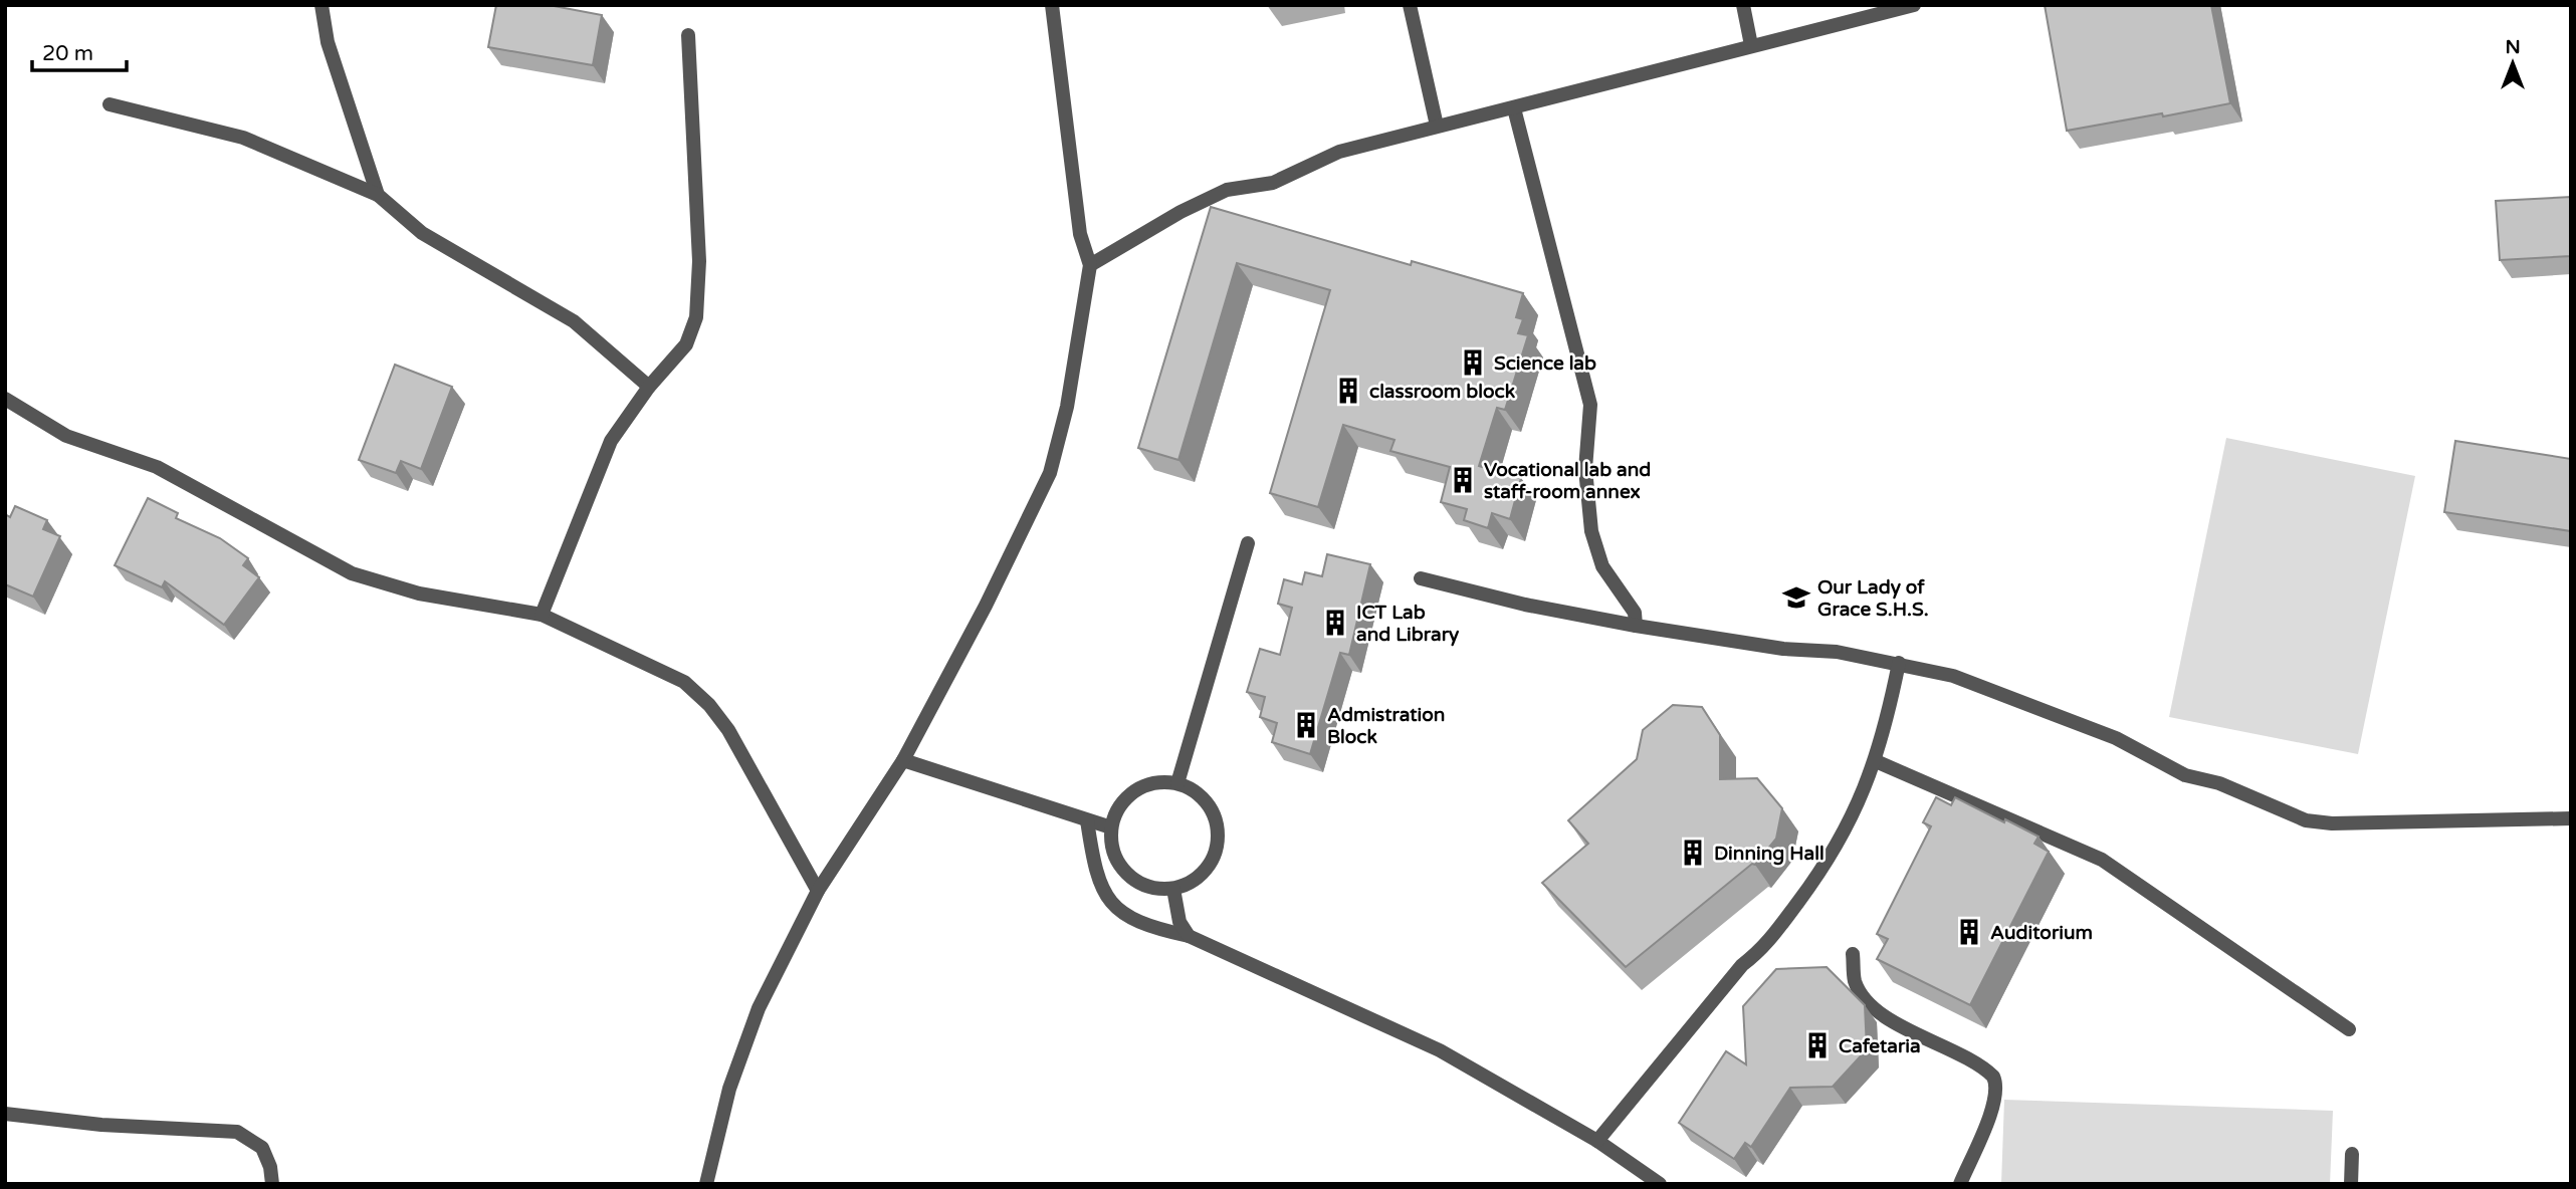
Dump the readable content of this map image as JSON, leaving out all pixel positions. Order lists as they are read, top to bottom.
{
  "places": {
    "building": [
      "Science lab",
      "classroom block",
      "Vocational lab and staff-room annex",
      "ICT Lab and Library",
      "Admistration Block",
      "Dinning Hall",
      "Auditorium",
      "Cafetaria"
    ],
    "school or university": ["Our Lady of Grace S.H.S."]
  },
  "scale_bar": "20 m",
  "north": "top"
}
